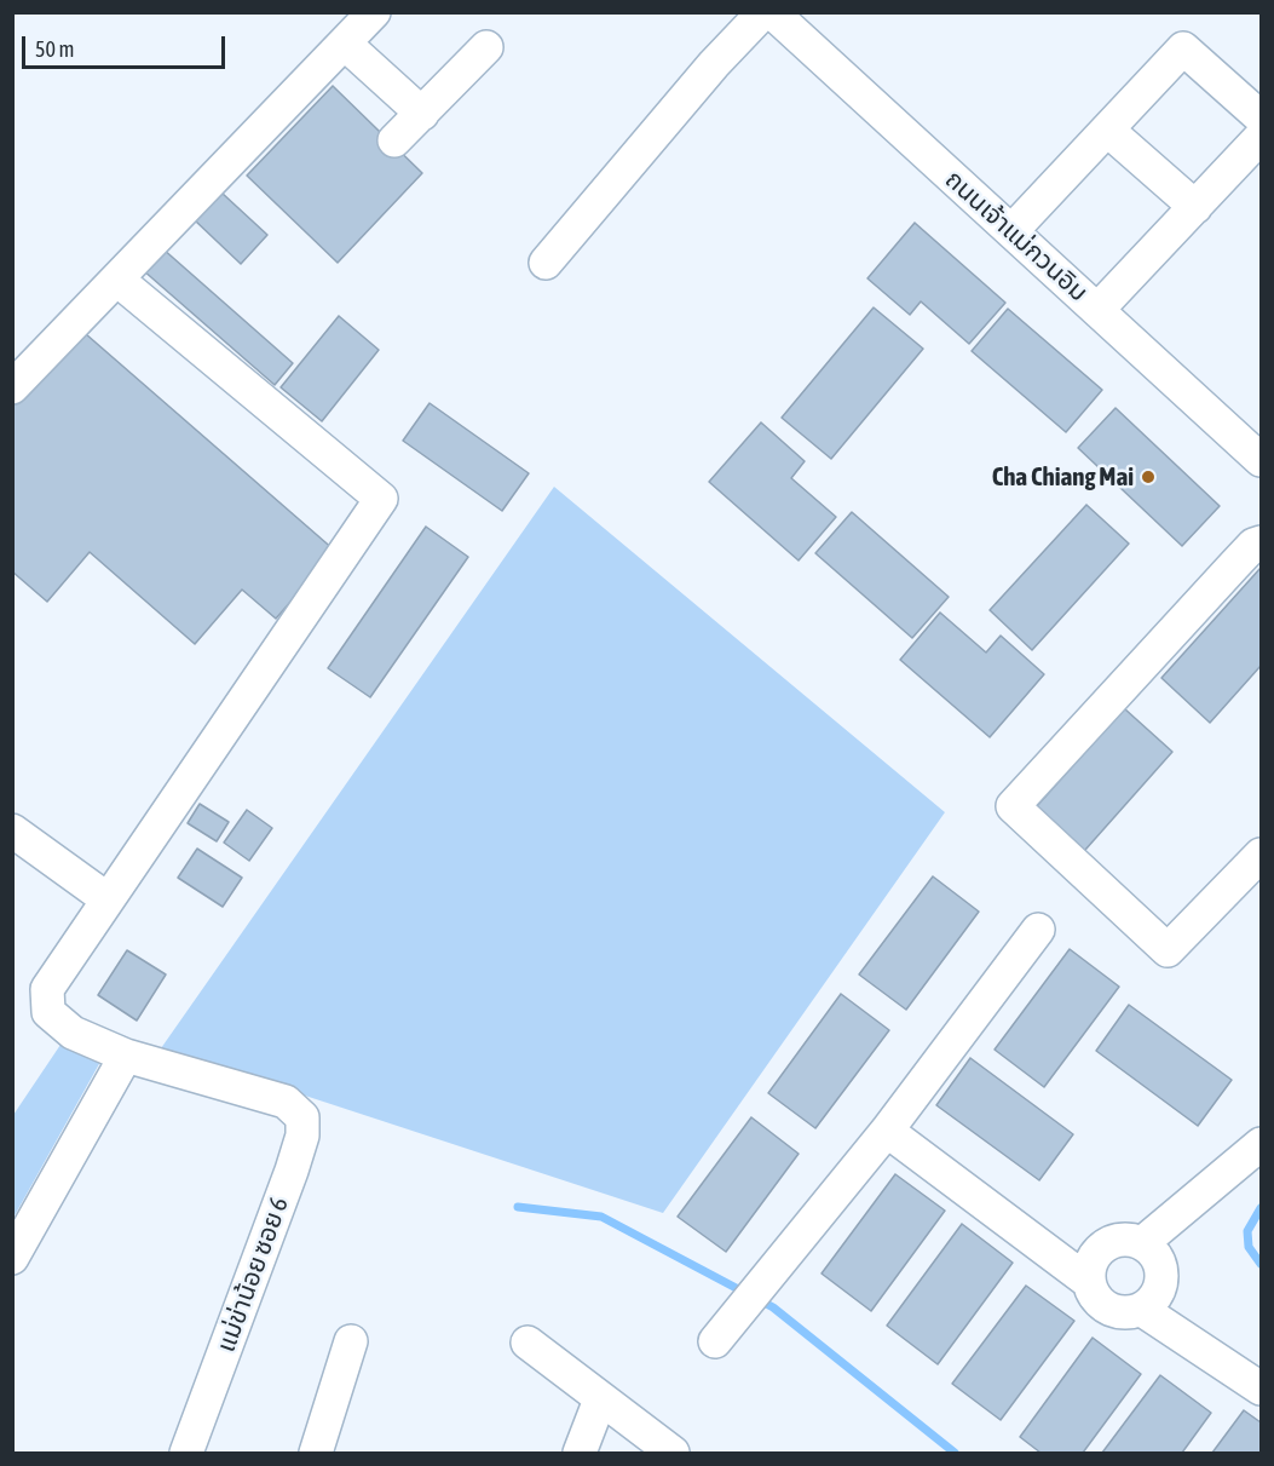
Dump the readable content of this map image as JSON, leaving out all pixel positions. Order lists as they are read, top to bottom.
{
  "streets": {
    "street": ["ถนนเจ้าแม่กวนอิม", "แม่ข่าน้อย ซอย 6"]
  },
  "places": ["Cha Chiang Mai"],
  "scale_bar": "50 m"
}
